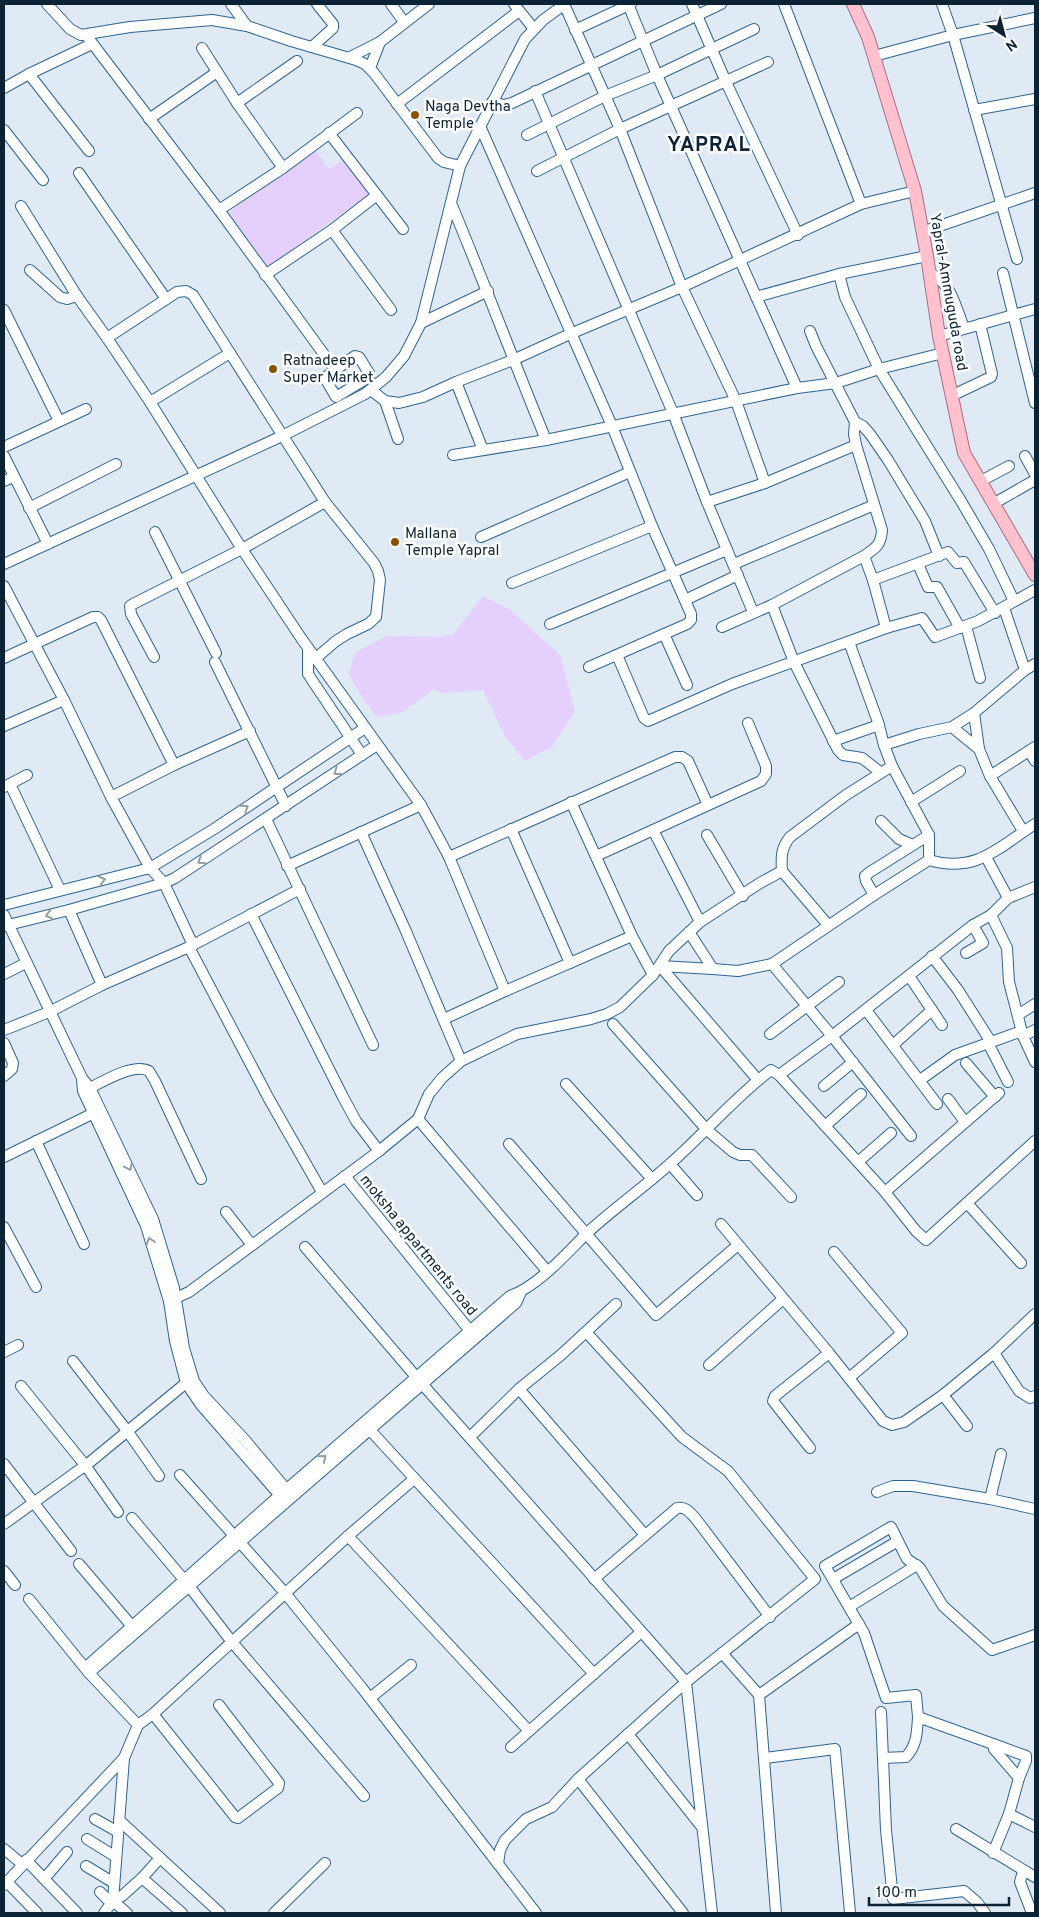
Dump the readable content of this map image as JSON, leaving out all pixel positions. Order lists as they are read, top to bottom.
{
  "streets": {
    "main road": ["Yapral-Ammuguda road"],
    "street": ["moksha appartments road"]
  },
  "districts": ["YAPRAL"],
  "places": ["Naga Devtha Temple", "Ratnadeep Super Market", "Mallana Temple Yapral"],
  "scale_bar": "100 m",
  "north": "bottom right"
}
